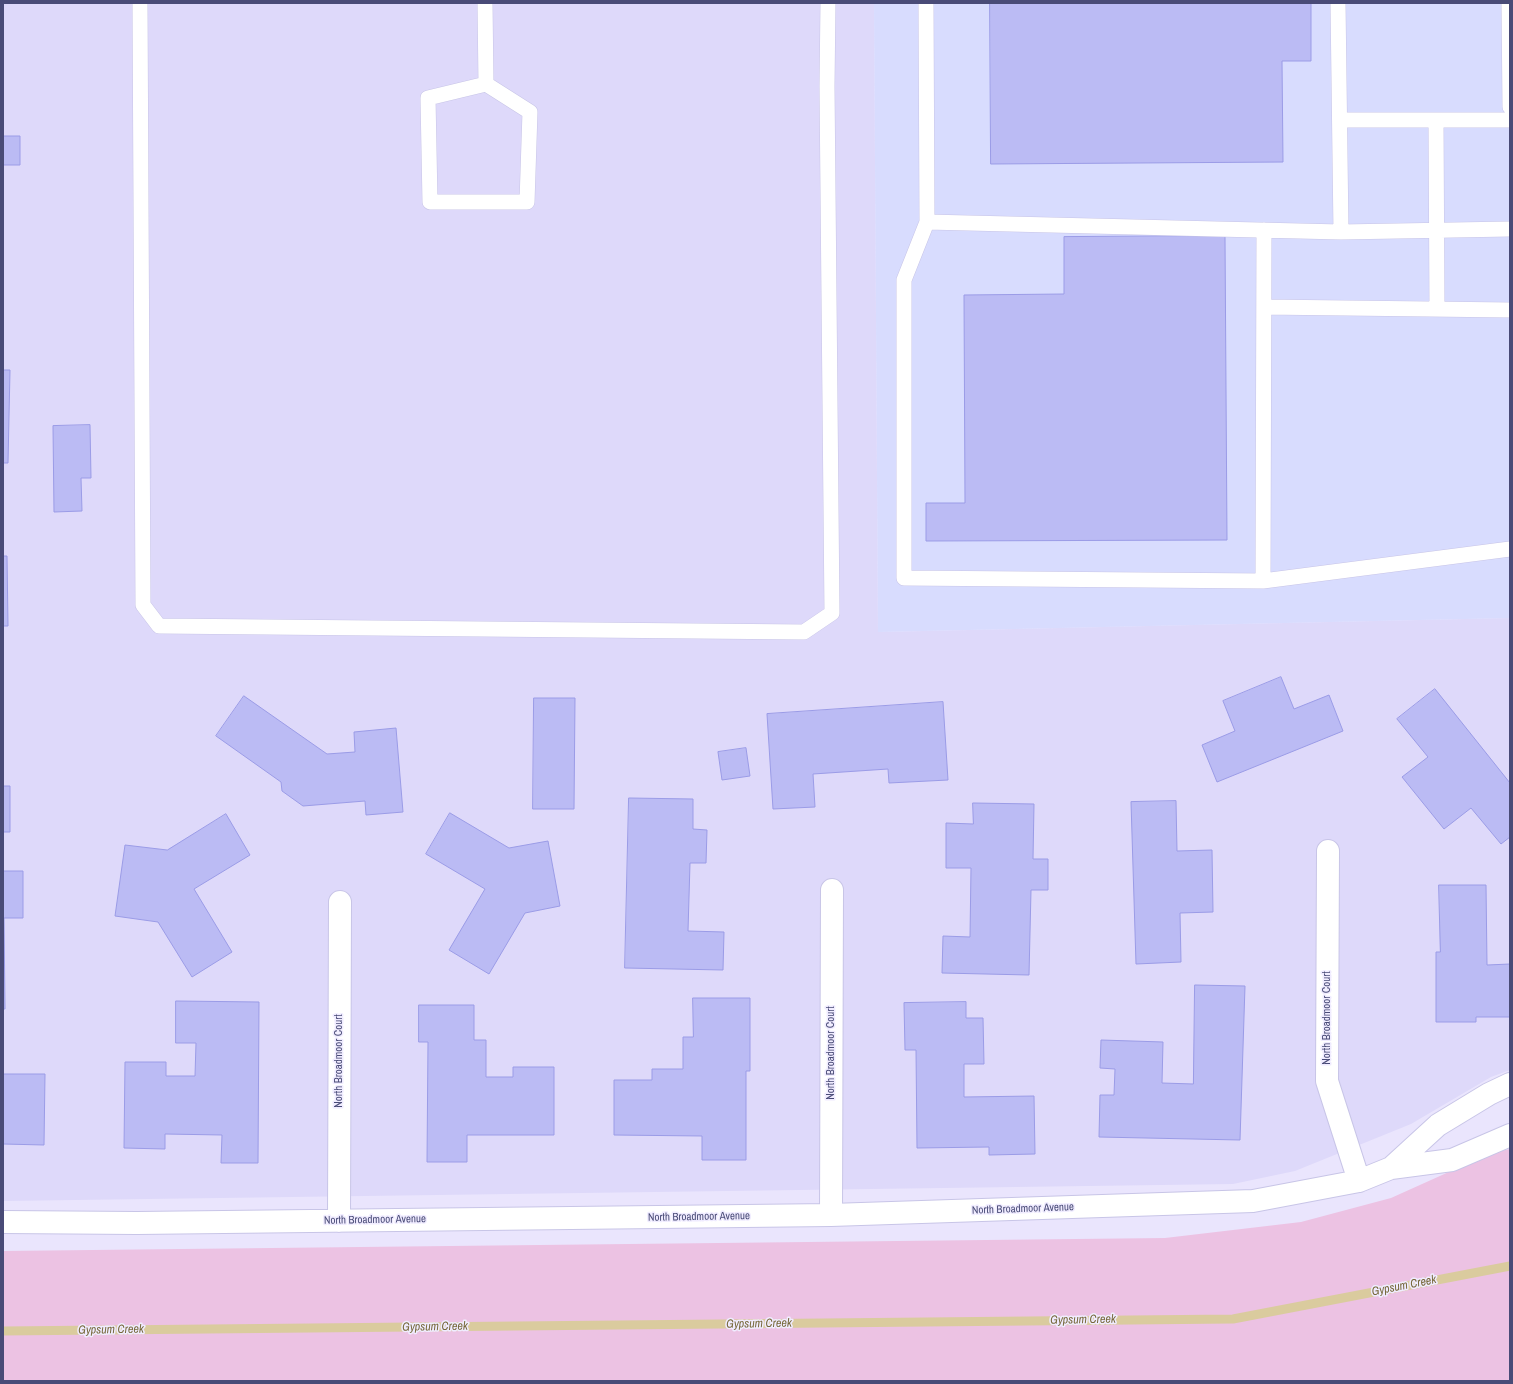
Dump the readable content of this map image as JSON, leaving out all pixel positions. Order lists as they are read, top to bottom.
{
  "streets": {
    "street": ["North Broadmoor Court", "North Broadmoor Avenue"]
  },
  "crossings": [
    ["North Broadmoor Court", "North Broadmoor Avenue"]
  ],
  "water": ["Gypsum Creek"]
}
